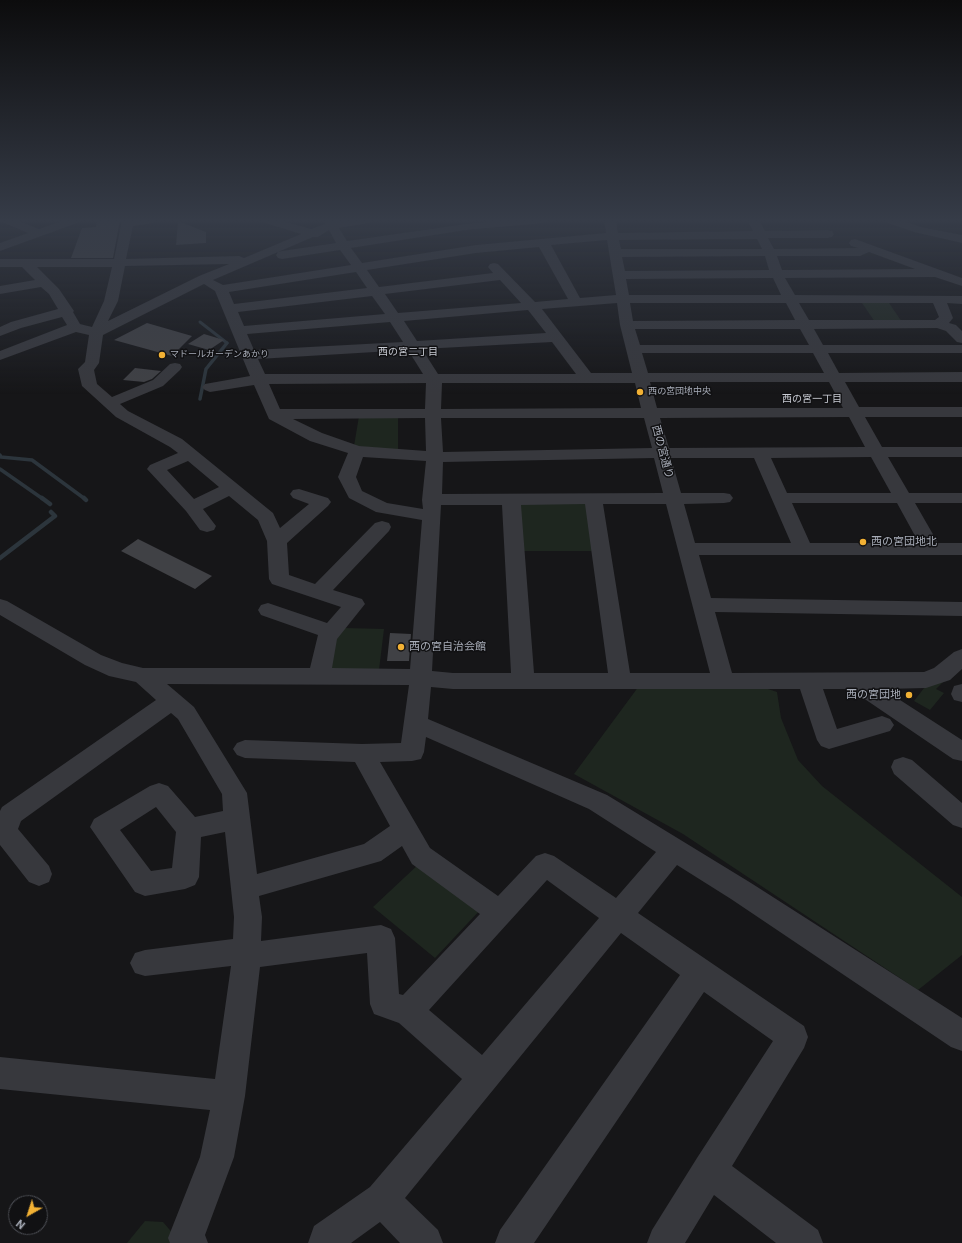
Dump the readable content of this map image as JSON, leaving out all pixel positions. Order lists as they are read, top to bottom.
{
  "streets": {
    "street": ["西の宮通り"]
  },
  "districts": ["西の宮二丁目", "西の宮一丁目"],
  "places": [
    "マドールガーデンあかり",
    "西の宮団地中央",
    "西の宮団地北",
    "西の宮自治会館",
    "西の宮団地"
  ],
  "north": "bottom left"
}
